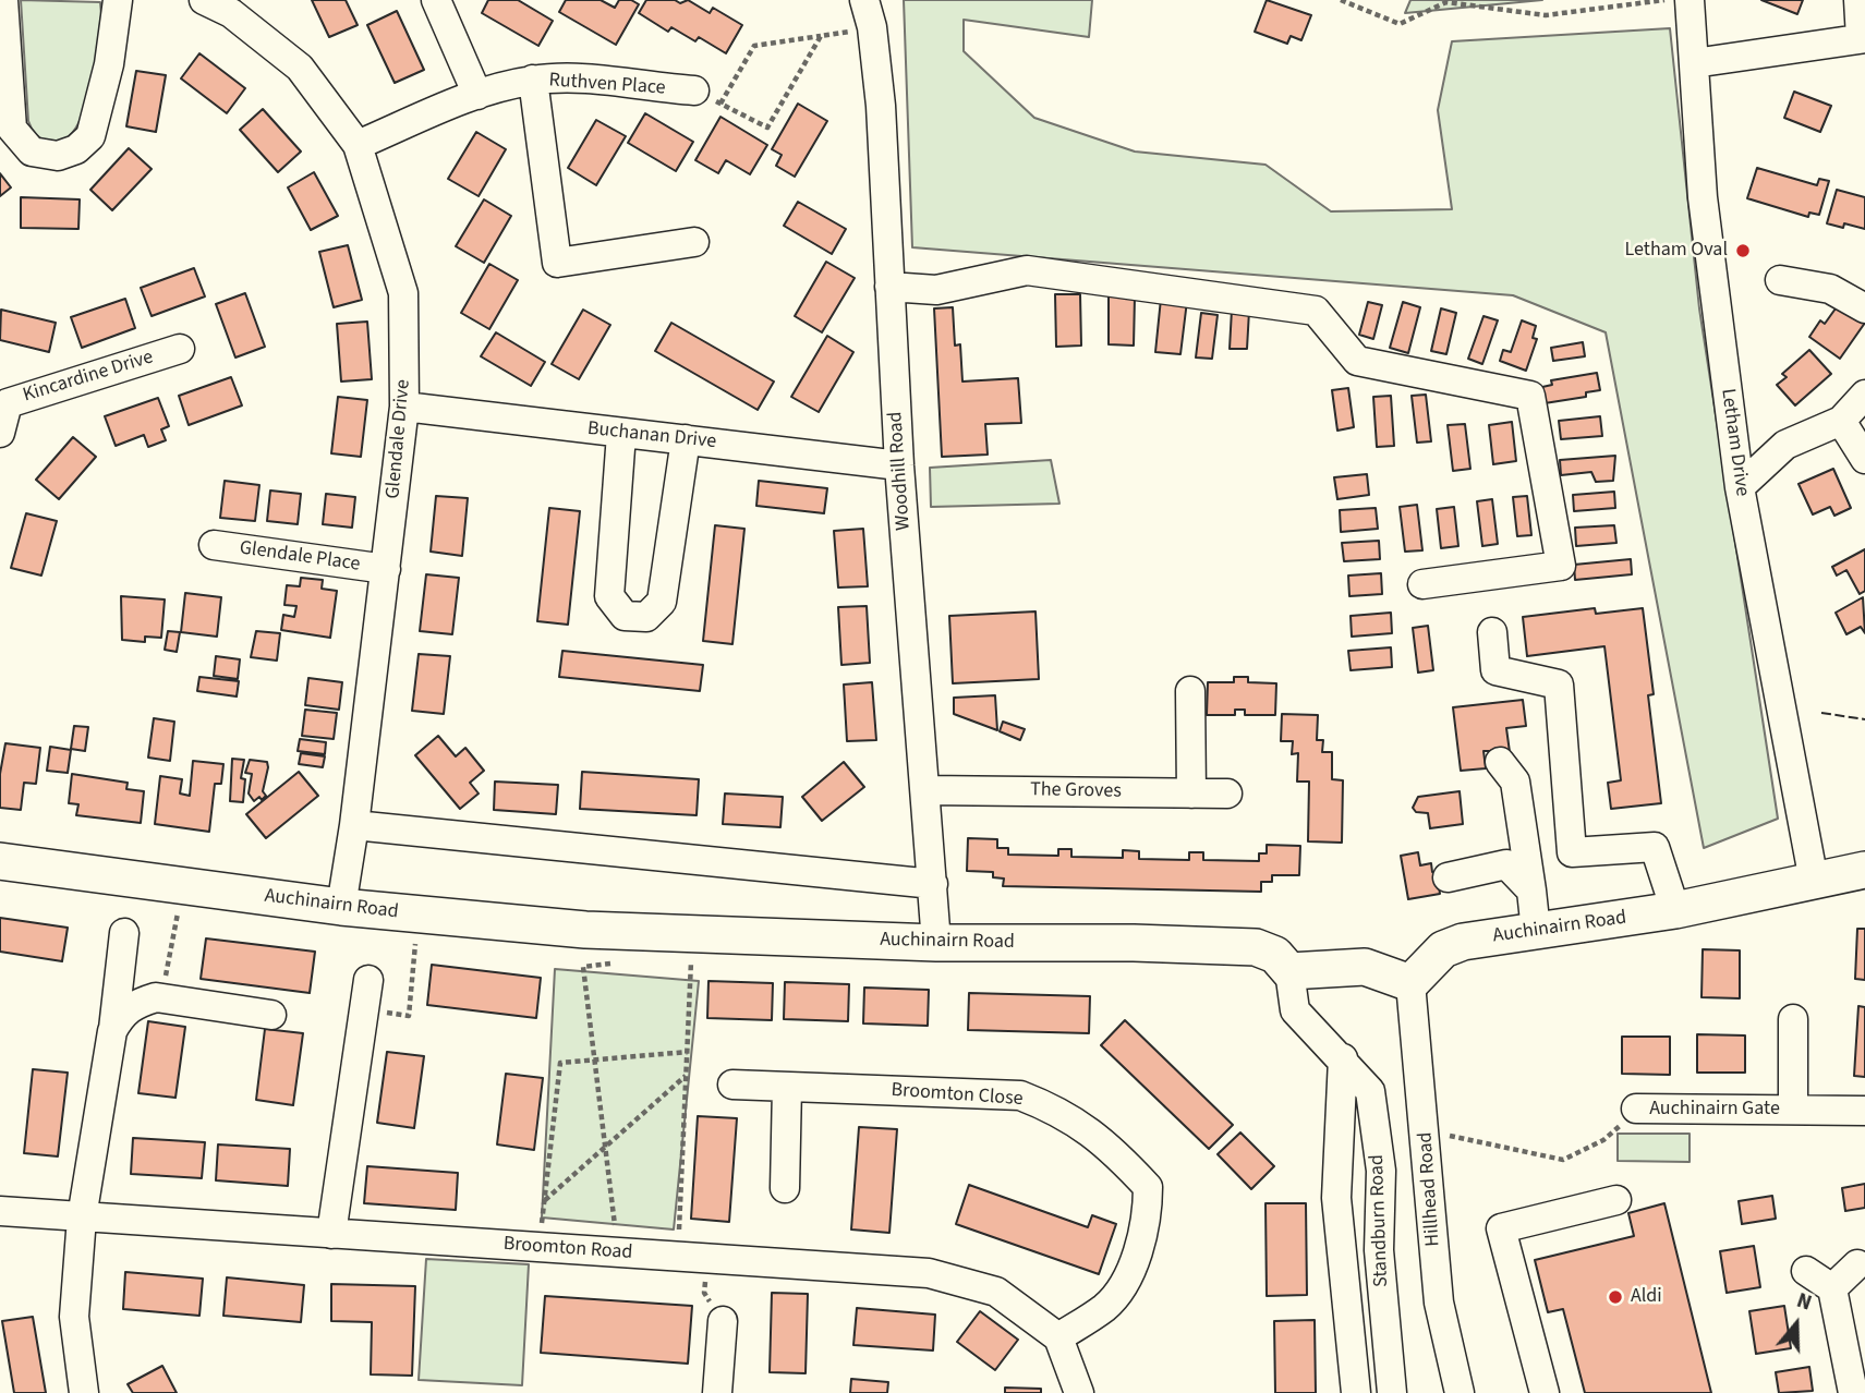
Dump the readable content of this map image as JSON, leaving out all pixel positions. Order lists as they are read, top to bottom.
{
  "streets": {
    "main road": ["Auchinairn Road"],
    "street": [
      "Ruthven Place",
      "Kincardine Drive",
      "Buchanan Drive",
      "Glendale Drive",
      "Letham Drive",
      "Woodhill Road",
      "Glendale Place",
      "The Groves",
      "Broomton Close",
      "Auchinairn Gate",
      "Hillhead Road",
      "Standburn Road",
      "Broomton Road"
    ]
  },
  "crossings": [
    ["Ruthven Place", "Glendale Drive"],
    ["Buchanan Drive", "Glendale Drive"],
    ["Buchanan Drive", "Woodhill Road"],
    ["Glendale Drive", "Glendale Place"],
    ["Glendale Drive", "Auchinairn Road"],
    ["Letham Drive", "Auchinairn Road"],
    ["Woodhill Road", "The Groves"],
    ["Woodhill Road", "Auchinairn Road"],
    ["Auchinairn Road", "Hillhead Road"],
    ["Auchinairn Road", "Standburn Road"],
    ["Broomton Close", "Broomton Road"]
  ],
  "places": ["Letham Oval", "Aldi"],
  "north": "top"
}
